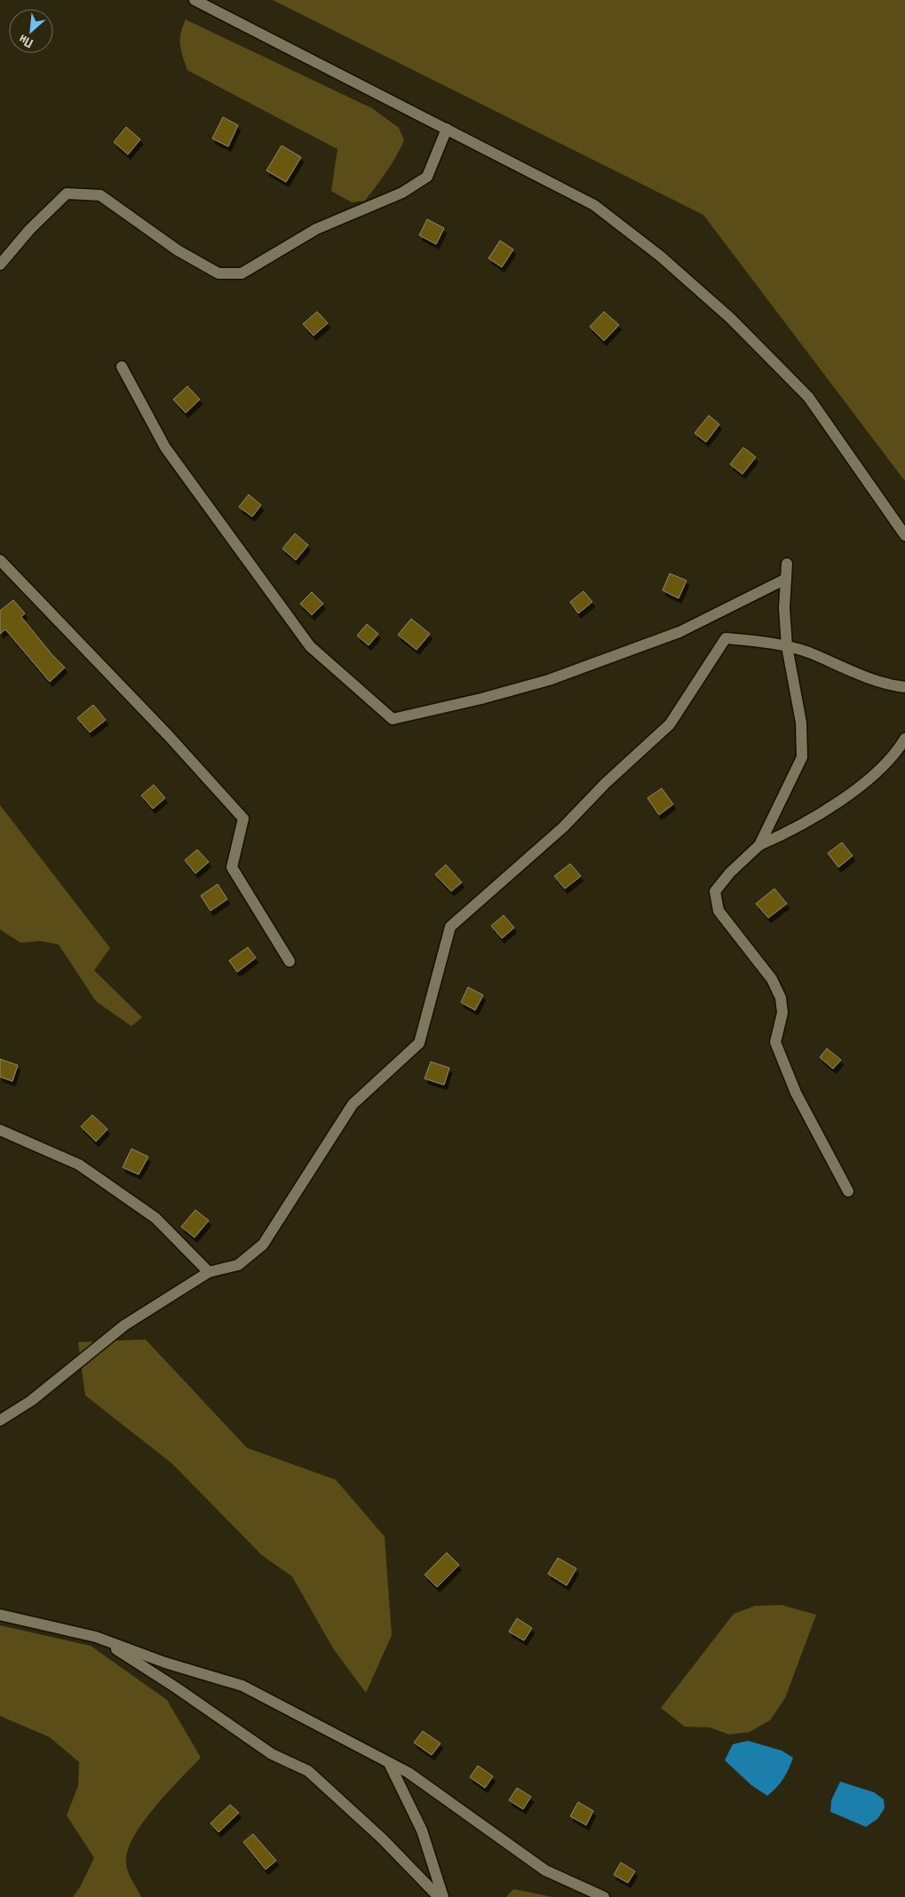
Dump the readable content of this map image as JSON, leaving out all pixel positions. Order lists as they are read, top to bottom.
{
  "north": "bottom left"
}
